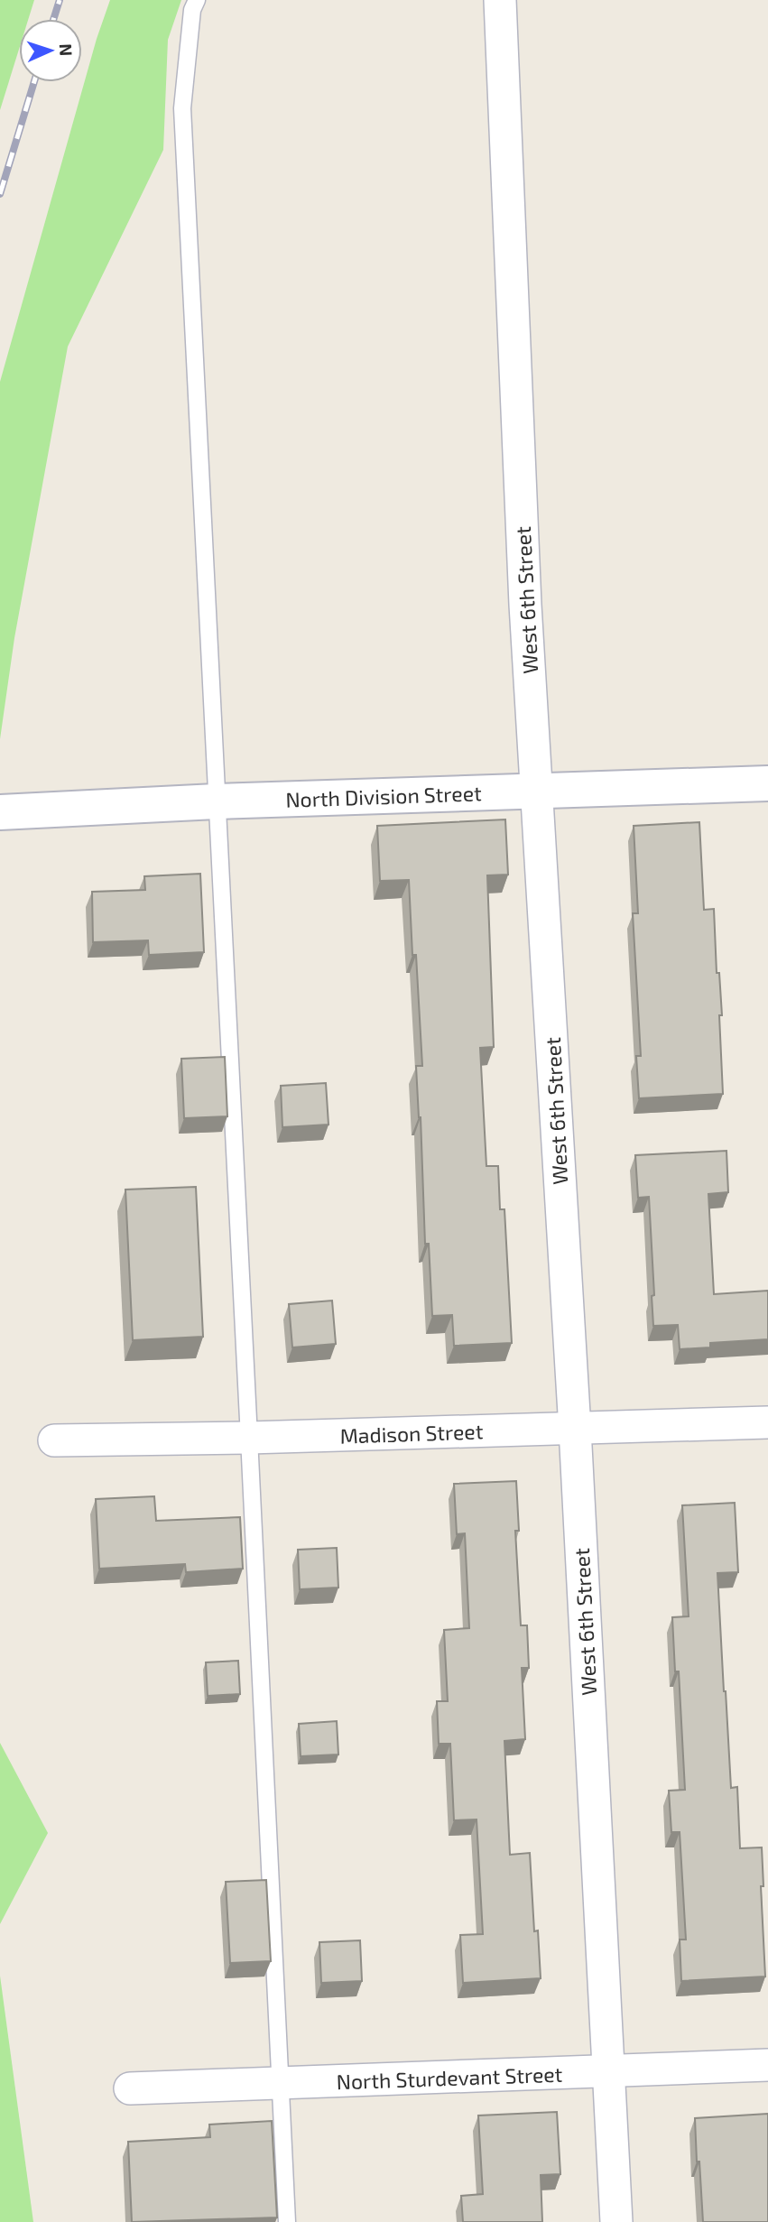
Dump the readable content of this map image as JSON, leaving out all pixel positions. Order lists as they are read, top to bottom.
{
  "streets": {
    "main road": ["North Division Street"],
    "street": ["West 6th Street", "Madison Street", "North Sturdevant Street"]
  },
  "crossings": [
    ["West 6th Street", "North Division Street"],
    ["West 6th Street", "Madison Street"],
    ["West 6th Street", "North Sturdevant Street"]
  ],
  "north": "right"
}
